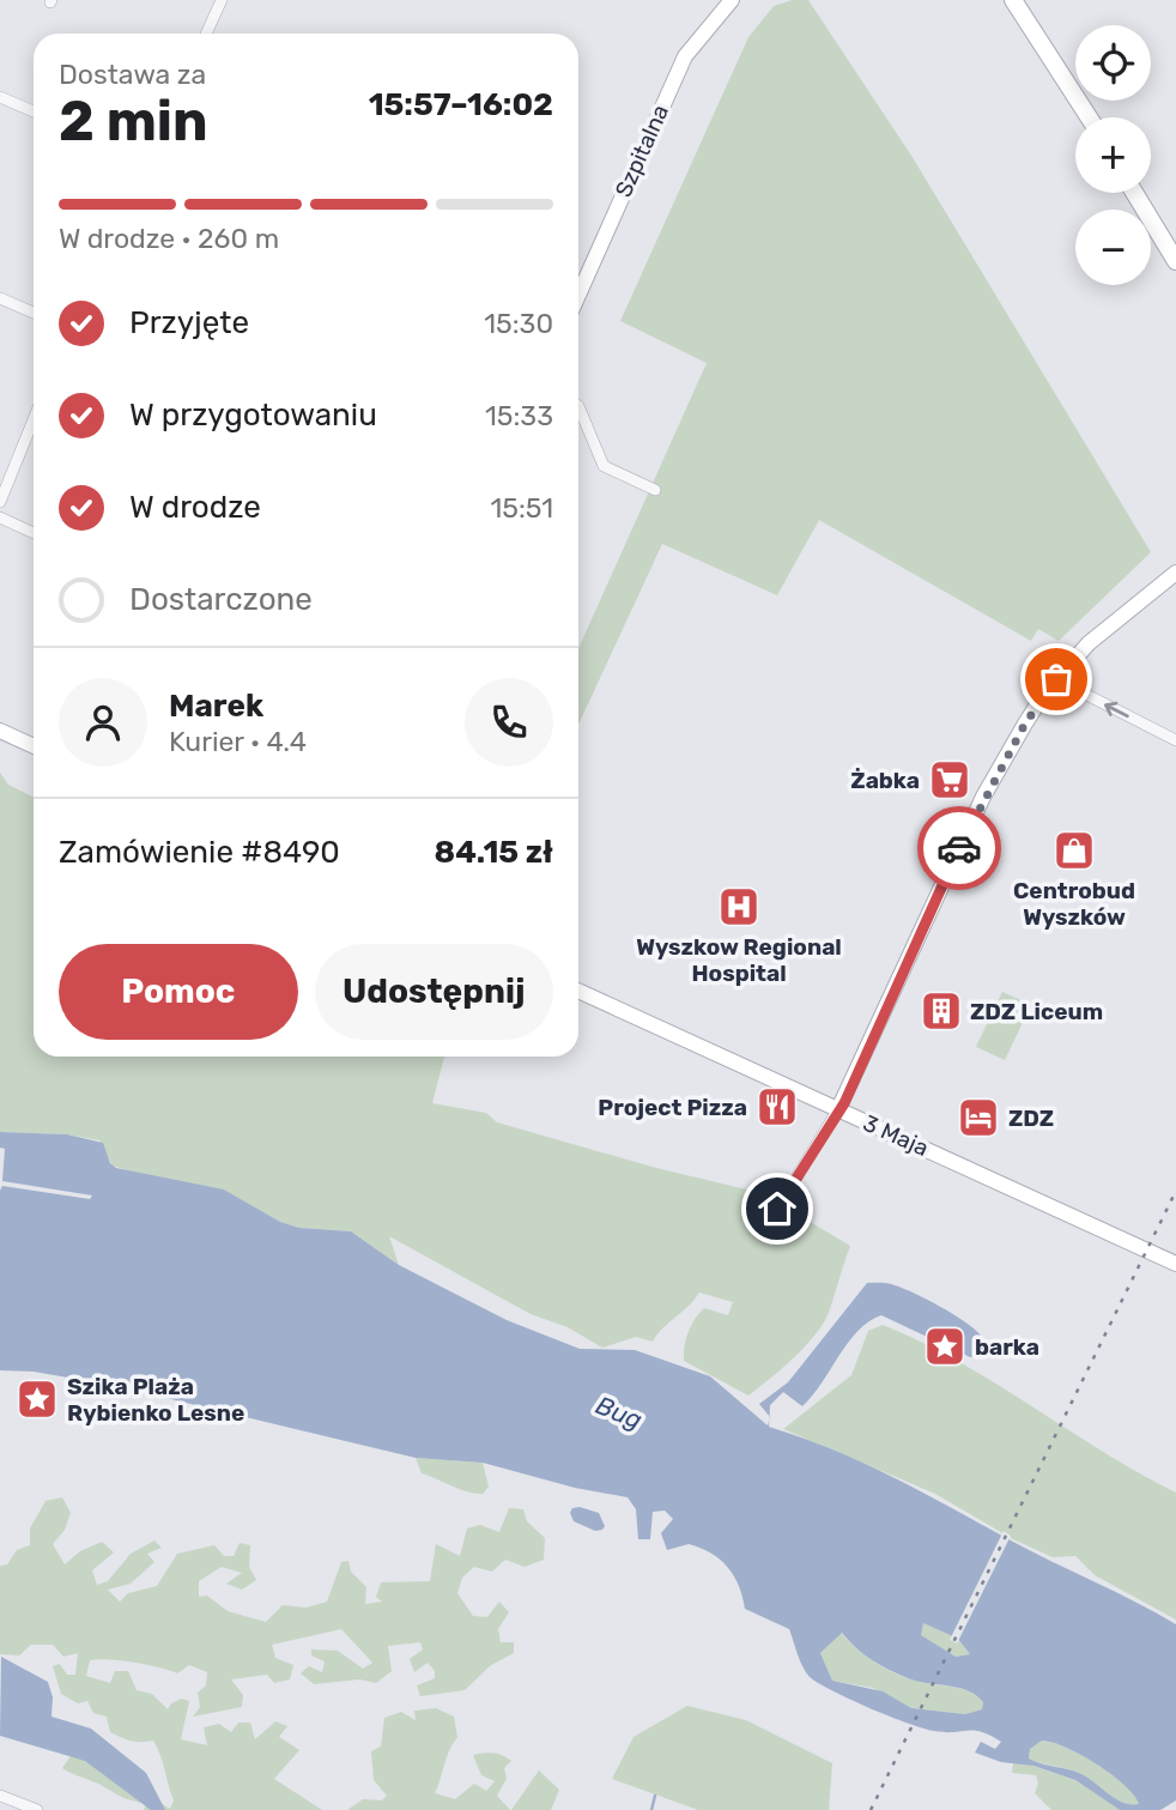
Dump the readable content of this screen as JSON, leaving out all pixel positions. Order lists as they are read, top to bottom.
{
  "streets": {
    "street": ["Szpitalna", "3 Maja"]
  },
  "water": ["Bug"],
  "places": {
    "supermarket": ["Żabka"],
    "shop": ["Centrobud Wyszków"],
    "hospital": ["Wyszkow Regional Hospital"],
    "building": ["ZDZ Liceum"],
    "restaurant": ["Project Pizza"],
    "hotel": ["ZDZ"],
    "place": ["barka", "Szika Plaża Rybienko Lesne"]
  },
  "page": {
    "map_buttons": ["+", "−"],
    "heading": ["2 min", "Dostawa za", "15:57–16:02"],
    "panel": [
      "Marek",
      "Kurier · 4.4",
      "Zamówienie #8490",
      "84.15 zł"
    ],
    "bar": "W drodze · 260 m",
    "list": [
      ["Przyjęte", "15:30"],
      ["W przygotowaniu", "15:33"],
      ["W drodze", "15:51"],
      "Dostarczone"
    ],
    "buttons": ["Pomoc", "Udostępnij"]
  }
}
